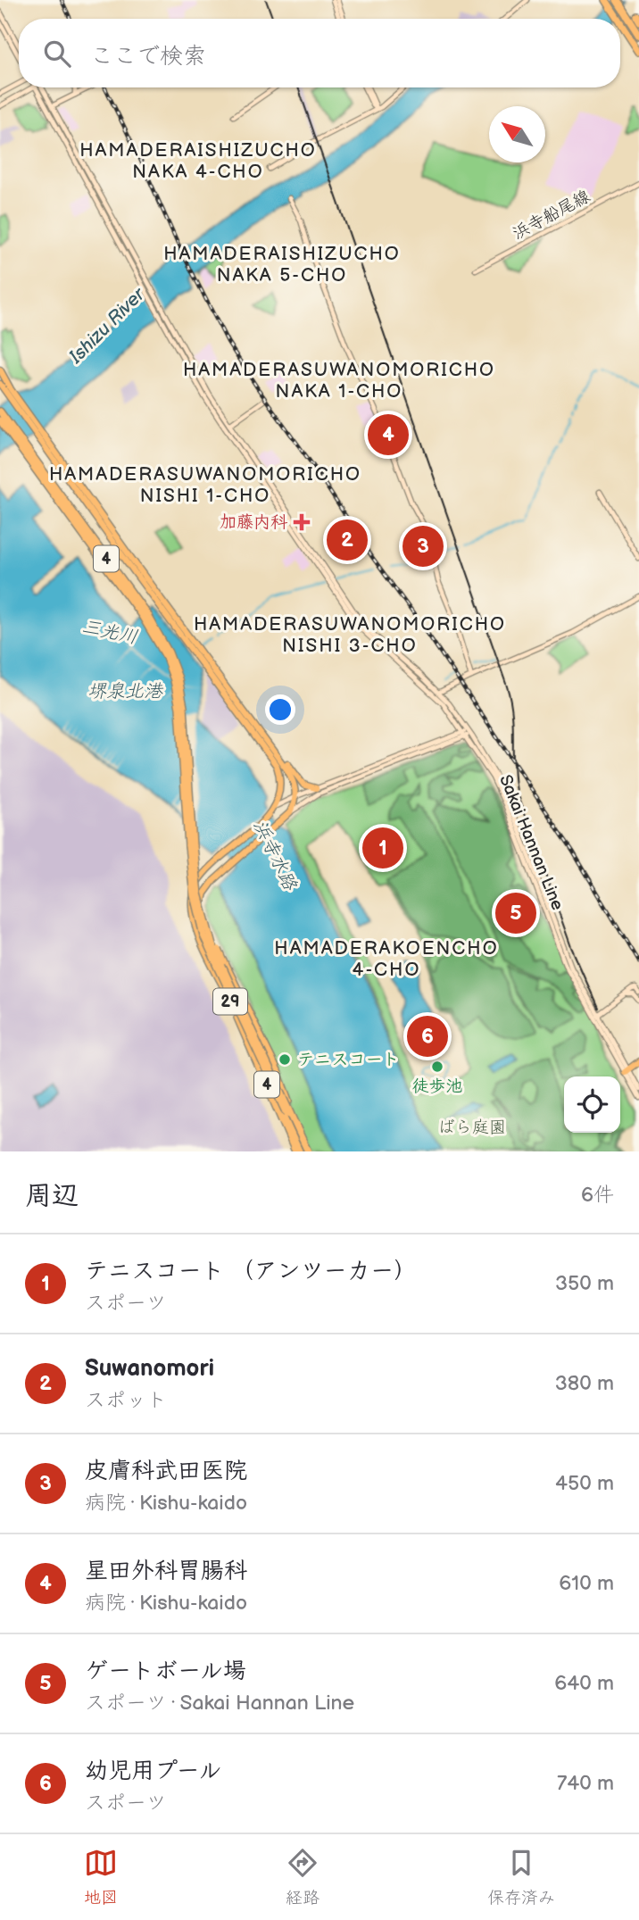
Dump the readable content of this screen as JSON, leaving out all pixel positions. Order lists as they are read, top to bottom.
{
  "streets": {
    "highway": ["4"],
    "main road": ["浜寺船尾線", "Sakai Hannan Line", "29"]
  },
  "crossings": [
    ["4", "29"]
  ],
  "districts": [
    "HAMADERAISHIZUCHO NAKA 4-CHO",
    "HAMADERAISHIZUCHO NAKA 5-CHO",
    "HAMADERASUWANOMORICHO NAKA 1-CHO",
    "HAMADERASUWANOMORICHO NISHI 1-CHO",
    "HAMADERASUWANOMORICHO NISHI 3-CHO",
    "HAMADERAKOENCHO 4-CHO"
  ],
  "water": [
    "Ishizu River",
    "三光川",
    "堺泉北港",
    "浜寺水路"
  ],
  "parks": ["ばら庭園"],
  "places": {
    "health": ["加藤内科"],
    "other": ["テニスコート", "徒歩池"]
  },
  "north": "top left",
  "page": {
    "search": "ここで検索",
    "pins": [
      "4",
      "2",
      "3",
      "1",
      "5",
      "6"
    ],
    "heading": ["周辺", "6件"],
    "list": [
      {
        "mark": "1",
        "name": "テニスコート （アンツーカー）",
        "note": "スポーツ",
        "value": "350 m"
      },
      {
        "mark": "2",
        "name": "Suwanomori",
        "note": "スポット",
        "value": "380 m"
      },
      {
        "mark": "3",
        "name": "皮膚科武田医院",
        "note": "病院 · Kishu-kaido",
        "value": "450 m"
      },
      {
        "mark": "4",
        "name": "星田外科胃腸科",
        "note": "病院 · Kishu-kaido",
        "value": "610 m"
      },
      {
        "mark": "5",
        "name": "ゲートボール場",
        "note": "スポーツ · Sakai Hannan Line",
        "value": "640 m"
      },
      {
        "mark": "6",
        "name": "幼児用プール",
        "note": "スポーツ",
        "value": "740 m"
      }
    ],
    "nav": ["地図", "経路", "保存済み"]
  }
}
